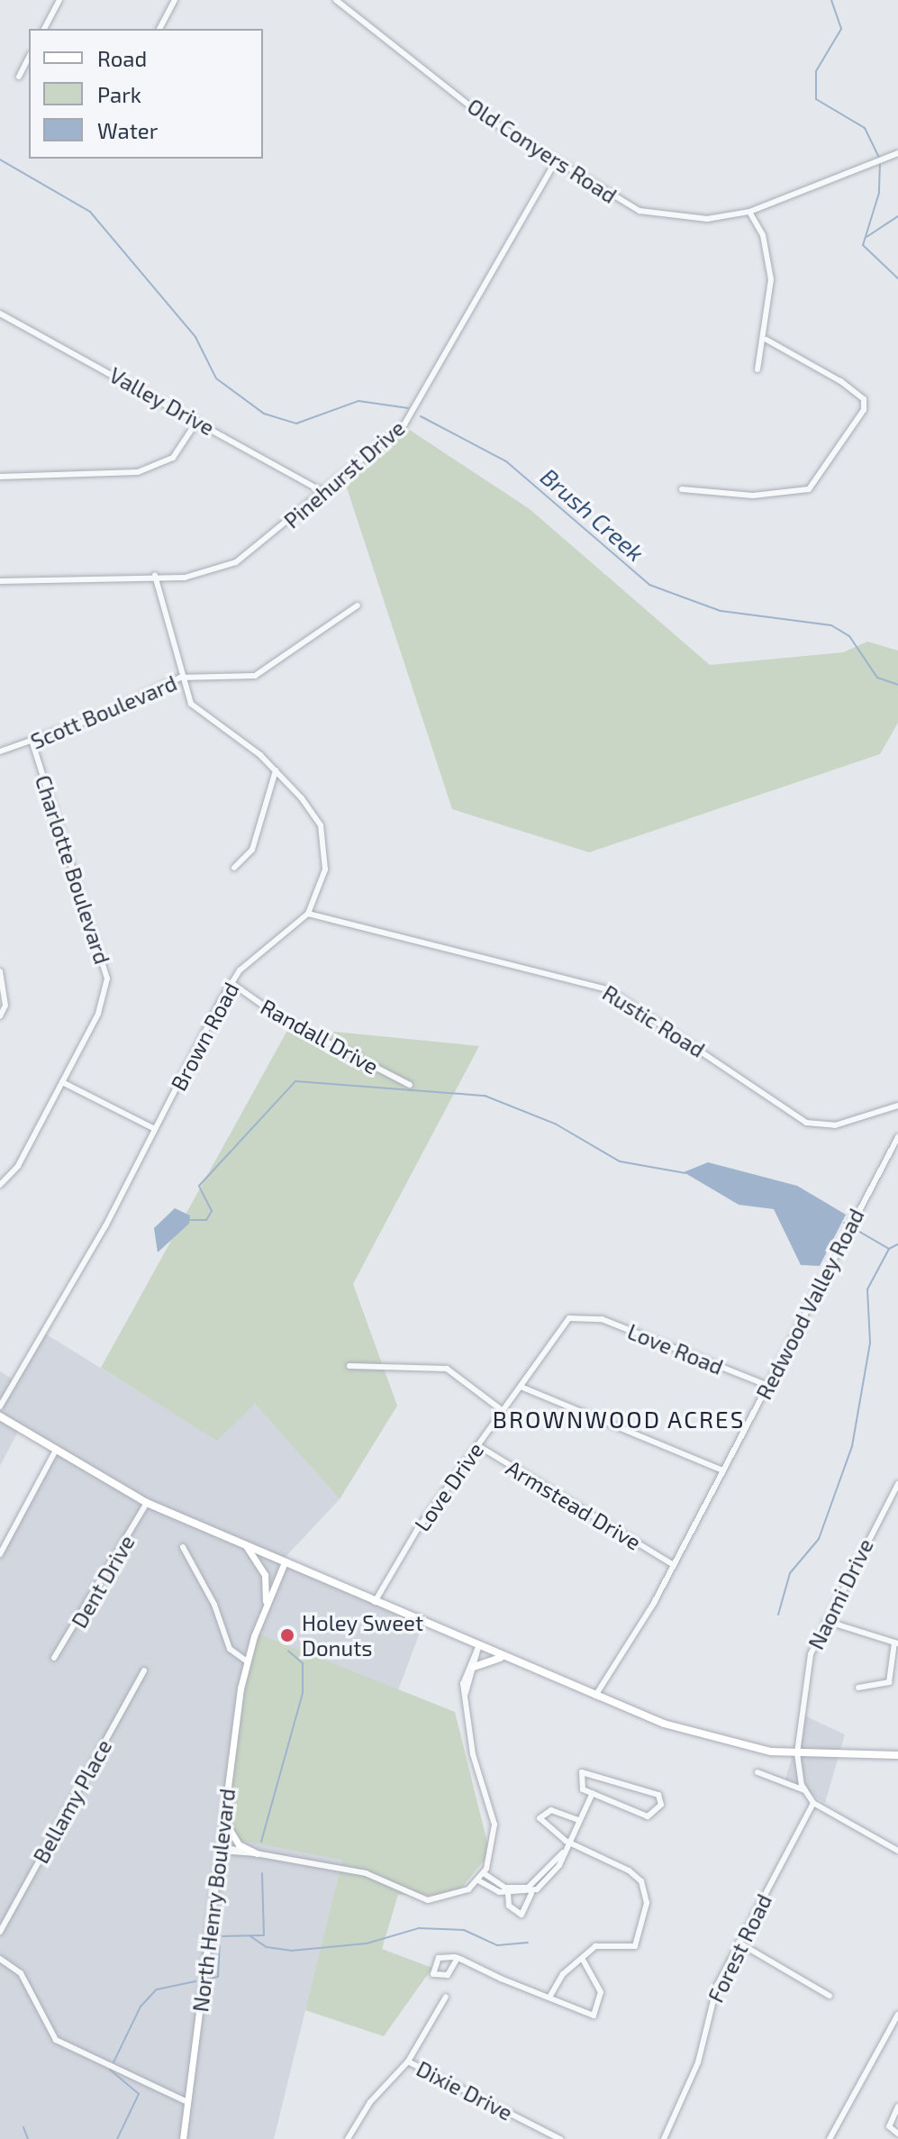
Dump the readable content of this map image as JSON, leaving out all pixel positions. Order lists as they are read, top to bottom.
{
  "streets": {
    "main road": ["North Henry Boulevard"],
    "street": [
      "Old Conyers Road",
      "Valley Drive",
      "Pinehurst Drive",
      "Scott Boulevard",
      "Charlotte Boulevard",
      "Rustic Road",
      "Brown Road",
      "Randall Drive",
      "Redwood Valley Road",
      "Love Road",
      "Love Drive",
      "Armstead Drive",
      "Dent Drive",
      "Naomi Drive",
      "Bellamy Place",
      "Forest Road",
      "Dixie Drive"
    ]
  },
  "crossings": [
    ["Old Conyers Road", "Pinehurst Drive"],
    ["Valley Drive", "Pinehurst Drive"],
    ["Pinehurst Drive", "Brown Road"],
    ["Scott Boulevard", "Charlotte Boulevard"],
    ["Scott Boulevard", "Brown Road"],
    ["Rustic Road", "Brown Road"],
    ["Brown Road", "Randall Drive"],
    ["Redwood Valley Road", "Love Road"],
    ["Redwood Valley Road", "Armstead Drive"],
    ["Love Road", "Love Drive"],
    ["Love Drive", "Armstead Drive"]
  ],
  "districts": ["BROWNWOOD ACRES"],
  "water": ["Brush Creek"],
  "places": ["Holey Sweet Donuts"],
  "legend": ["Road", "Park", "Water"]
}
